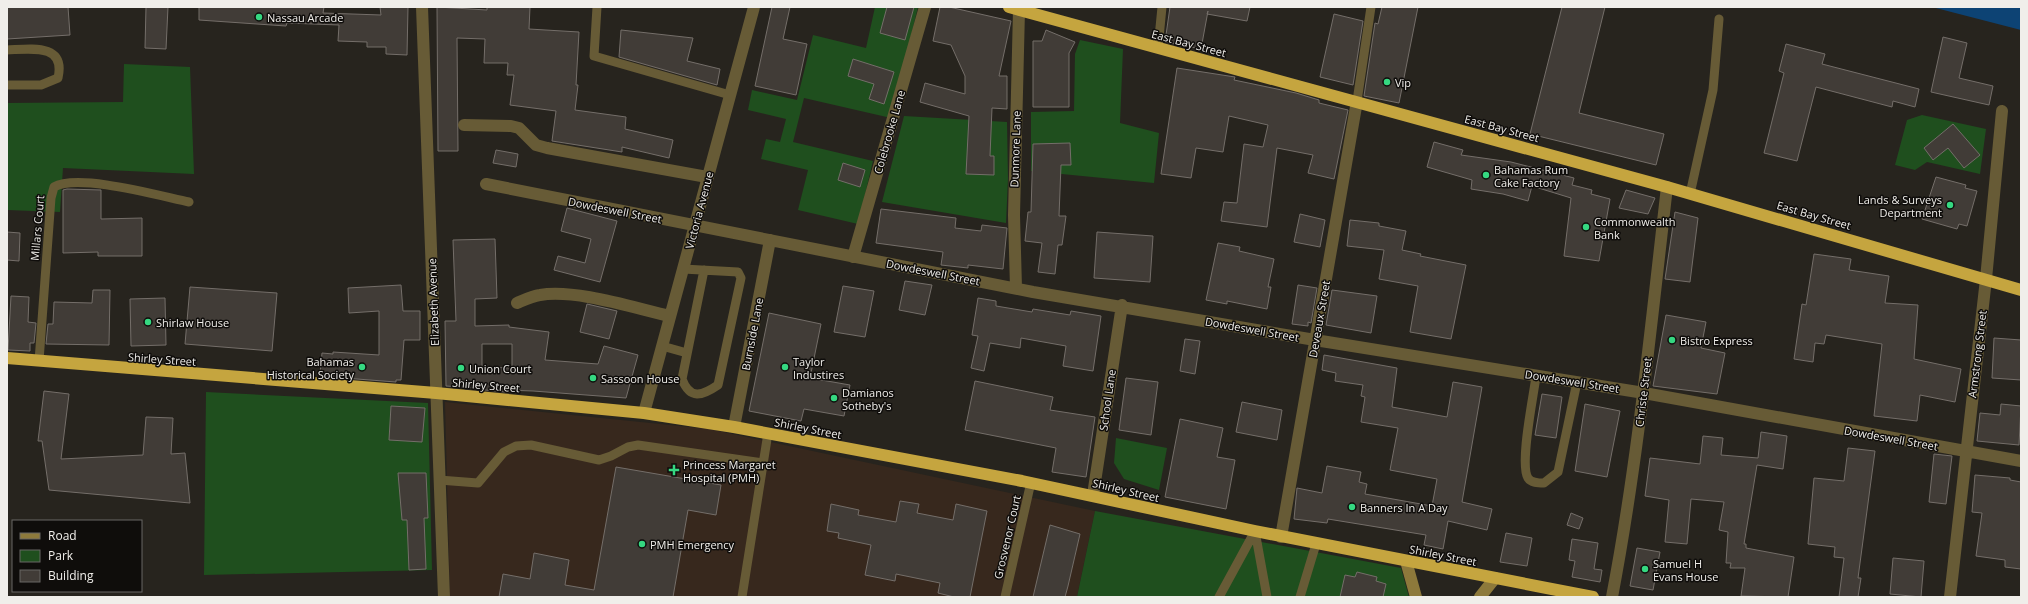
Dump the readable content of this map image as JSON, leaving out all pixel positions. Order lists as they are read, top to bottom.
{
  "streets": {
    "highway": ["East Bay Street", "Shirley Street"],
    "street": [
      "Colebrooke Lane",
      "Dunmore Lane",
      "Dowdeswell Street",
      "Victoria Avenue",
      "Elizabeth Avenue",
      "Deveaux Street",
      "Burnside Lane",
      "Armstrong Street",
      "Christe Street",
      "School Lane"
    ],
    "lane": ["Millars Court", "Grosvenor Court"]
  },
  "crossings": [
    ["East Bay Street", "Dunmore Lane"],
    ["East Bay Street", "Deveaux Street"],
    ["East Bay Street", "Armstrong Street"],
    ["East Bay Street", "Christe Street"],
    ["Colebrooke Lane", "Dowdeswell Street"],
    ["Dunmore Lane", "Dowdeswell Street"],
    ["Dowdeswell Street", "Victoria Avenue"],
    ["Dowdeswell Street", "Deveaux Street"],
    ["Dowdeswell Street", "Burnside Lane"],
    ["Dowdeswell Street", "Armstrong Street"],
    ["Dowdeswell Street", "Christe Street"],
    ["Dowdeswell Street", "School Lane"],
    ["Victoria Avenue", "Shirley Street"],
    ["Millars Court", "Shirley Street"],
    ["Elizabeth Avenue", "Shirley Street"],
    ["Deveaux Street", "Shirley Street"],
    ["Burnside Lane", "Shirley Street"],
    ["Shirley Street", "School Lane"],
    ["Shirley Street", "Grosvenor Court"]
  ],
  "places": {
    "other": [
      "Nassau Arcade",
      "Vip",
      "Bahamas Rum Cake Factory",
      "Lands & Surveys Department",
      "Commonwealth Bank",
      "Shirlaw House",
      "Bistro Express",
      "Bahamas Historical Society",
      "Taylor Industires",
      "Union Court",
      "Sassoon House",
      "Damianos Sotheby's",
      "Banners In A Day",
      "PMH Emergency",
      "Samuel H Evans House"
    ],
    "health": ["Princess Margaret Hospital (PMH)"]
  },
  "legend": ["Road", "Park", "Building"]
}
